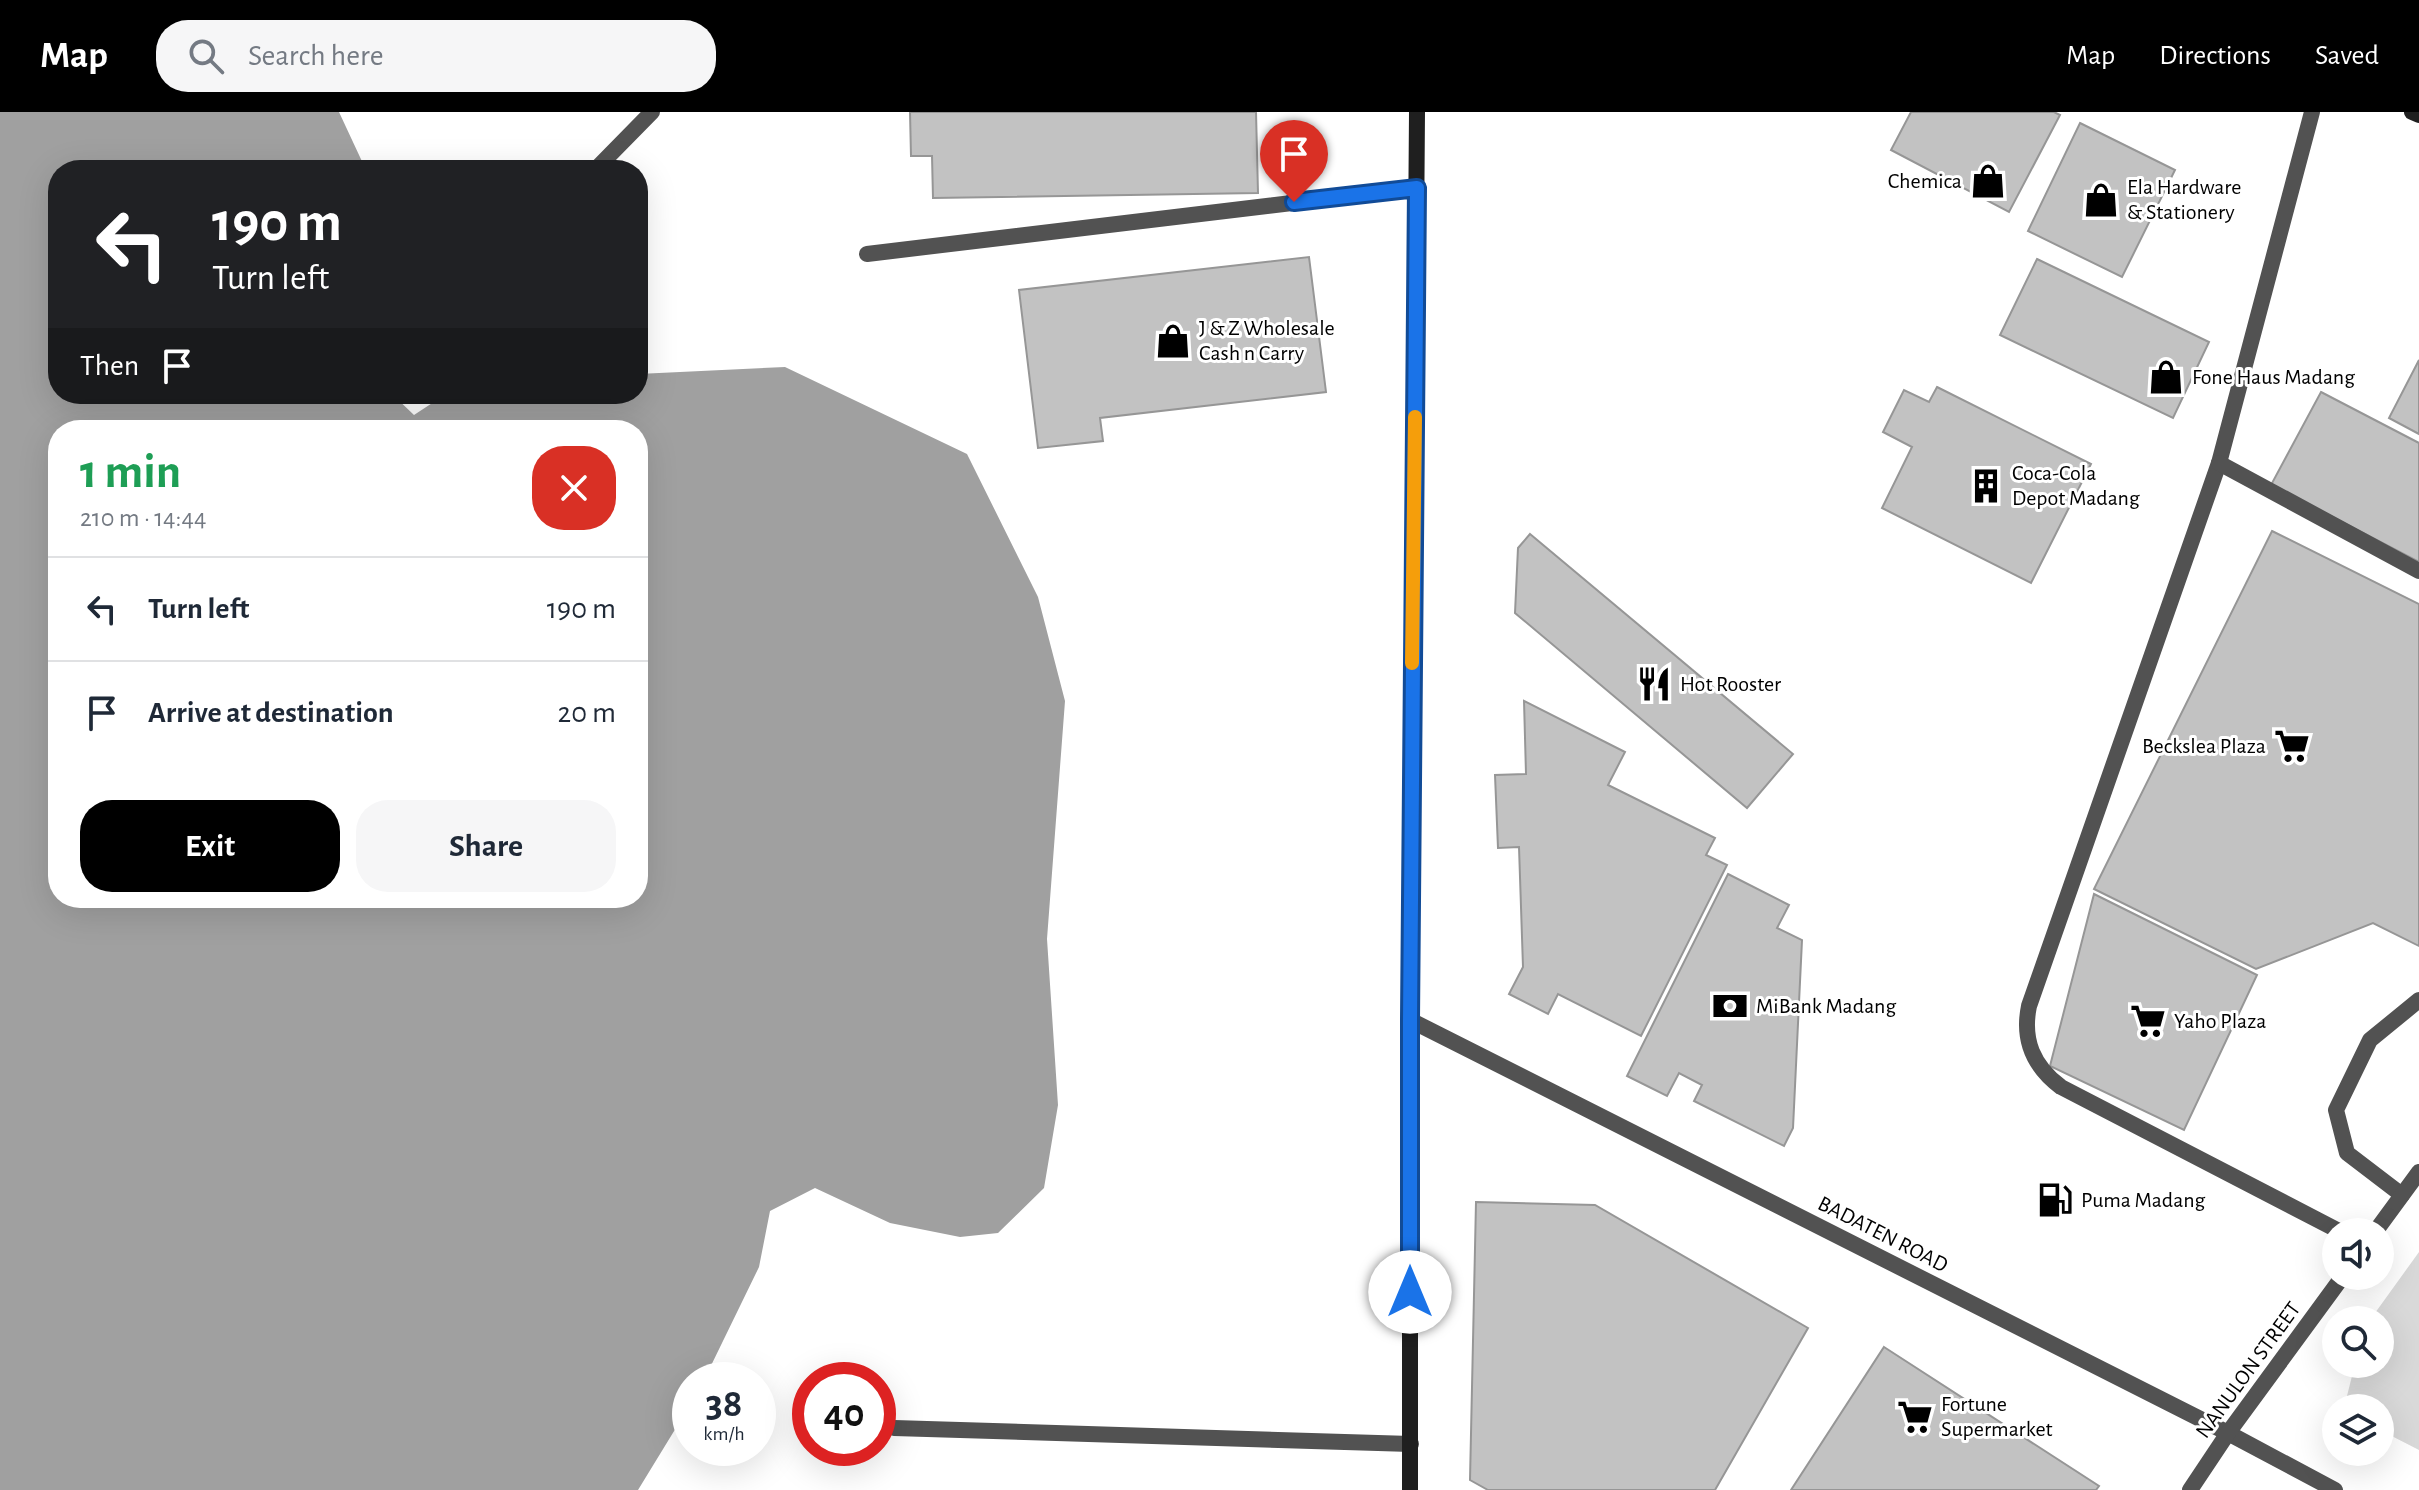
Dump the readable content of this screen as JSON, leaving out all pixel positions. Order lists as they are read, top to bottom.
{
  "streets": {
    "street": ["BADATEN ROAD", "NANULON STREET"]
  },
  "crossings": [
    ["BADATEN ROAD", "NANULON STREET"]
  ],
  "places": {
    "shop": [
      "Chemica",
      "Ela Hardware & Stationery",
      "J & Z Wholesale Cash n Carry",
      "Fone Haus Madang"
    ],
    "building": ["Coca-Cola Depot Madang"],
    "restaurant": ["Hot Rooster"],
    "supermarket": ["Beckslea Plaza", "Yaho Plaza", "Fortune Supermarket"],
    "bank": ["MiBank Madang"],
    "fuel station": ["Puma Madang"]
  },
  "page": {
    "header": "Map",
    "search": "Search here",
    "nav": ["Map", "Directions", "Saved"],
    "turn": ["190 m", "Turn left"],
    "then": "Then",
    "heading": ["1 min", "210 m · 14:44"],
    "list": [
      {
        "name": "Turn left",
        "value": "190 m"
      },
      {
        "name": "Arrive at destination",
        "value": "20 m"
      }
    ],
    "buttons": ["Exit", "Share"],
    "speed": "38 km/h",
    "limit": "40"
  }
}
